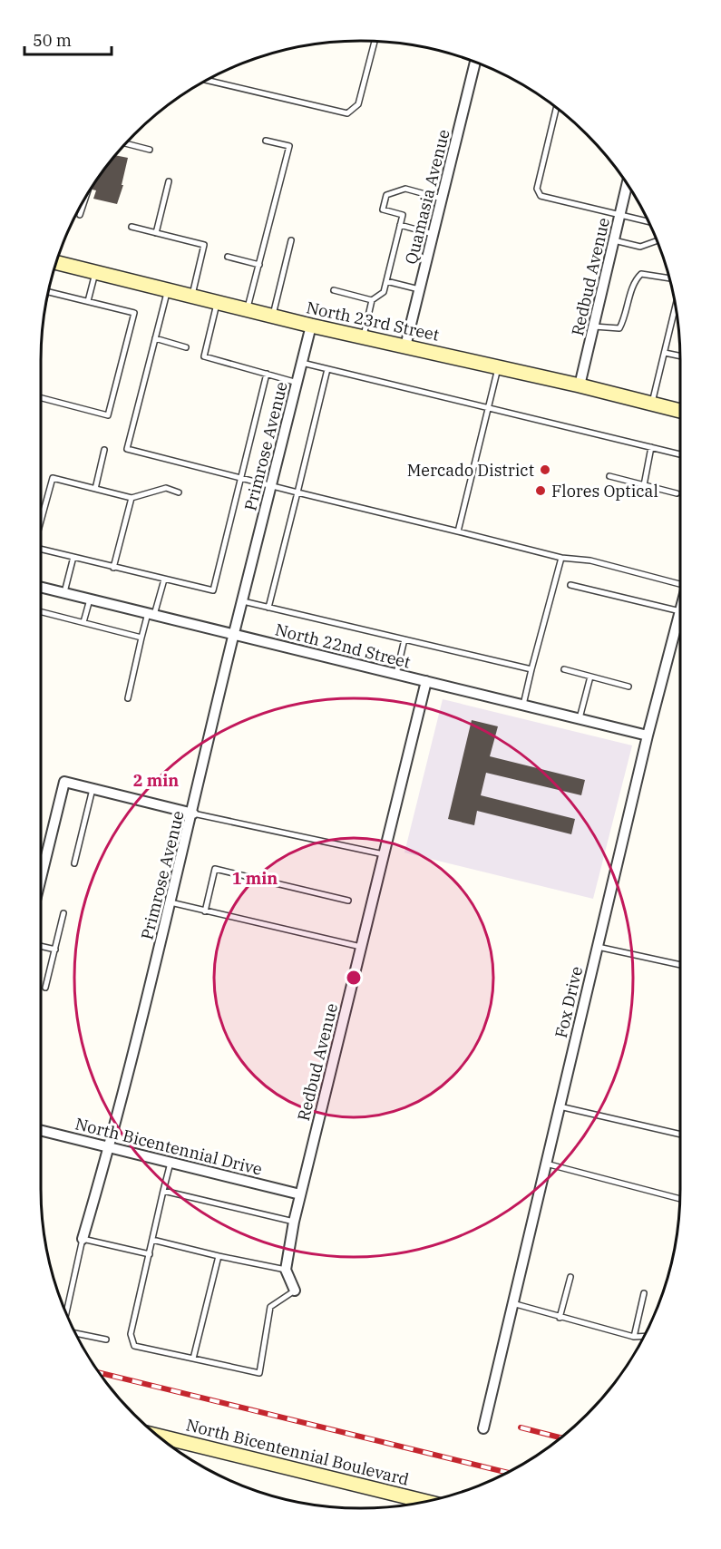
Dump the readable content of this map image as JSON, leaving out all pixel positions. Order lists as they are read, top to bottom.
{
  "streets": {
    "main road": ["North 23rd Street", "North Bicentennial Boulevard"],
    "street": [
      "Quamasia Avenue",
      "Redbud Avenue",
      "Primrose Avenue",
      "North 22nd Street",
      "Fox Drive",
      "North Bicentennial Drive"
    ]
  },
  "crossings": [
    ["Quamasia Avenue", "North 23rd Street"],
    ["Redbud Avenue", "North 23rd Street"],
    ["Redbud Avenue", "North 22nd Street"],
    ["Redbud Avenue", "North Bicentennial Drive"],
    ["North 23rd Street", "Primrose Avenue"],
    ["Primrose Avenue", "North 22nd Street"],
    ["Primrose Avenue", "North Bicentennial Drive"],
    ["North 22nd Street", "Fox Drive"]
  ],
  "places": ["Mercado District", "Flores Optical"],
  "scale_bar": "50 m",
  "rings": ["2 min", "1 min"]
}
